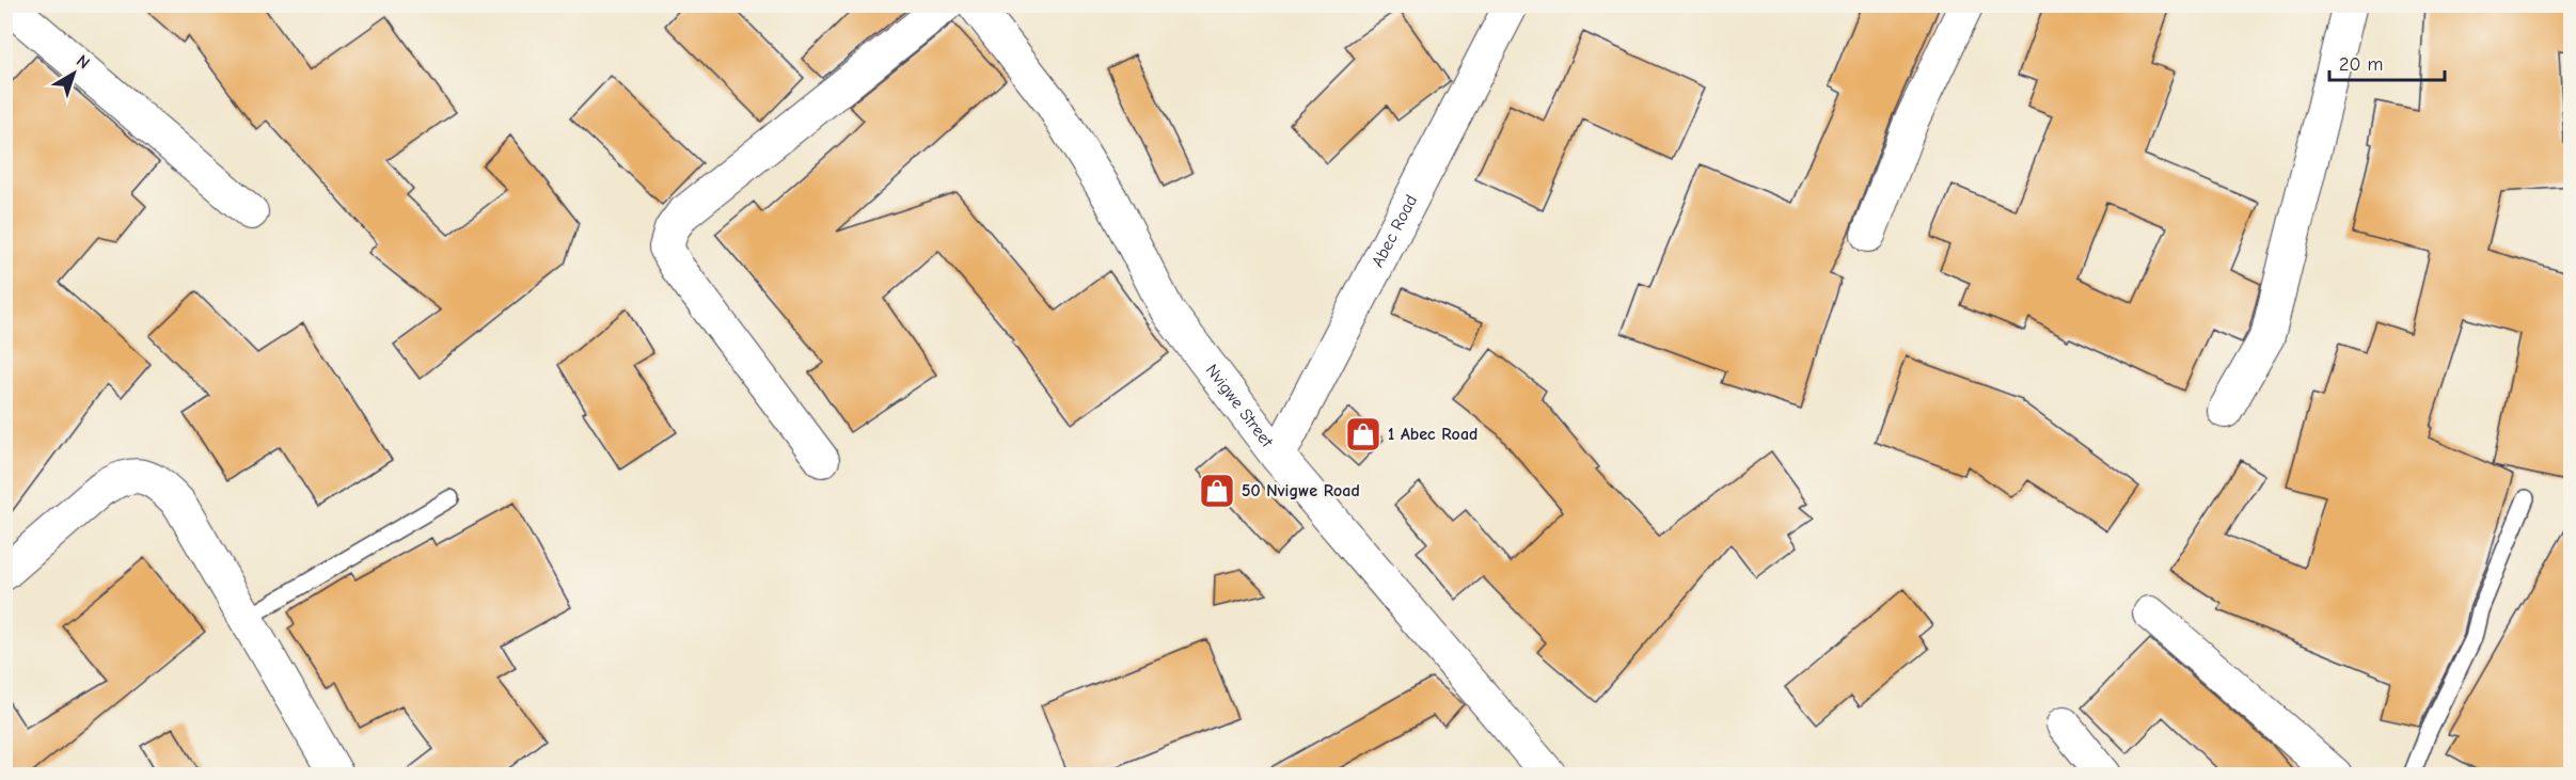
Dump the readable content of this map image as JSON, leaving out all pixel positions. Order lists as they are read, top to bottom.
{
  "streets": {
    "street": ["Abec Road", "Nvigwe Street"]
  },
  "crossings": [
    ["Abec Road", "Nvigwe Street"]
  ],
  "places": {
    "shop": ["1 Abec Road", "50 Nvigwe Road"]
  },
  "scale_bar": "20 m",
  "north": "top right"
}
